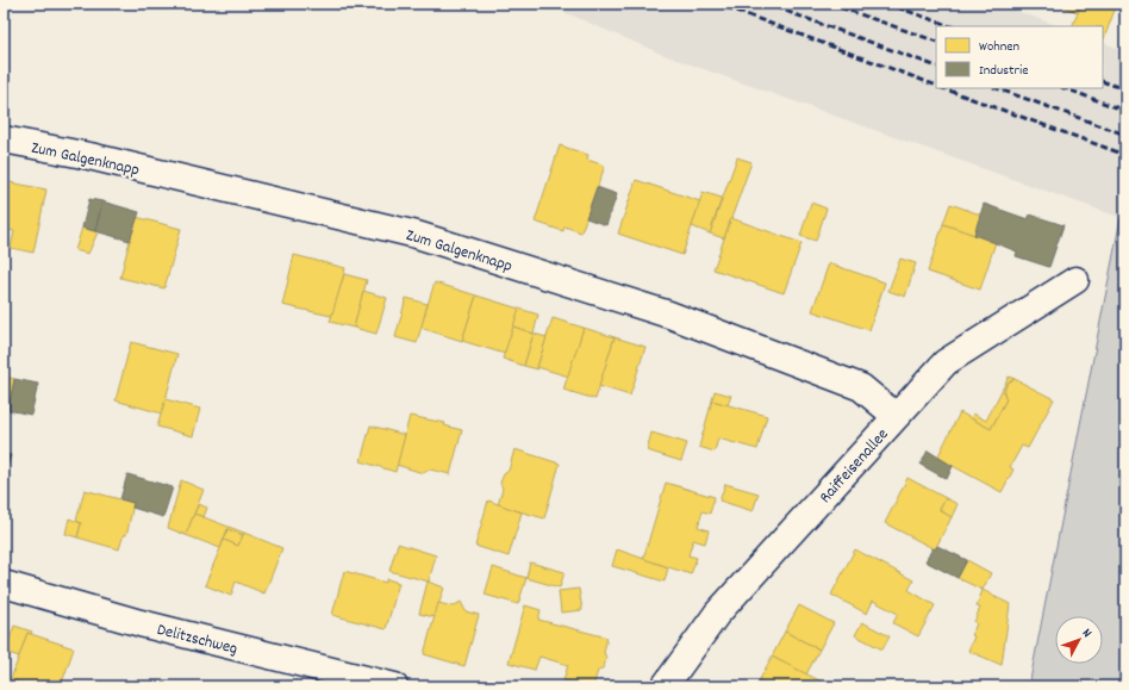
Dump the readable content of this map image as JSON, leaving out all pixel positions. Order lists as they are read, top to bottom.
{
  "streets": {
    "street": ["Zum Galgenknapp", "Raiffeisenallee", "Delitzschweg"]
  },
  "crossings": [
    ["Zum Galgenknapp", "Raiffeisenallee"]
  ],
  "legend": ["Wohnen", "Industrie"],
  "north": "top right"
}
